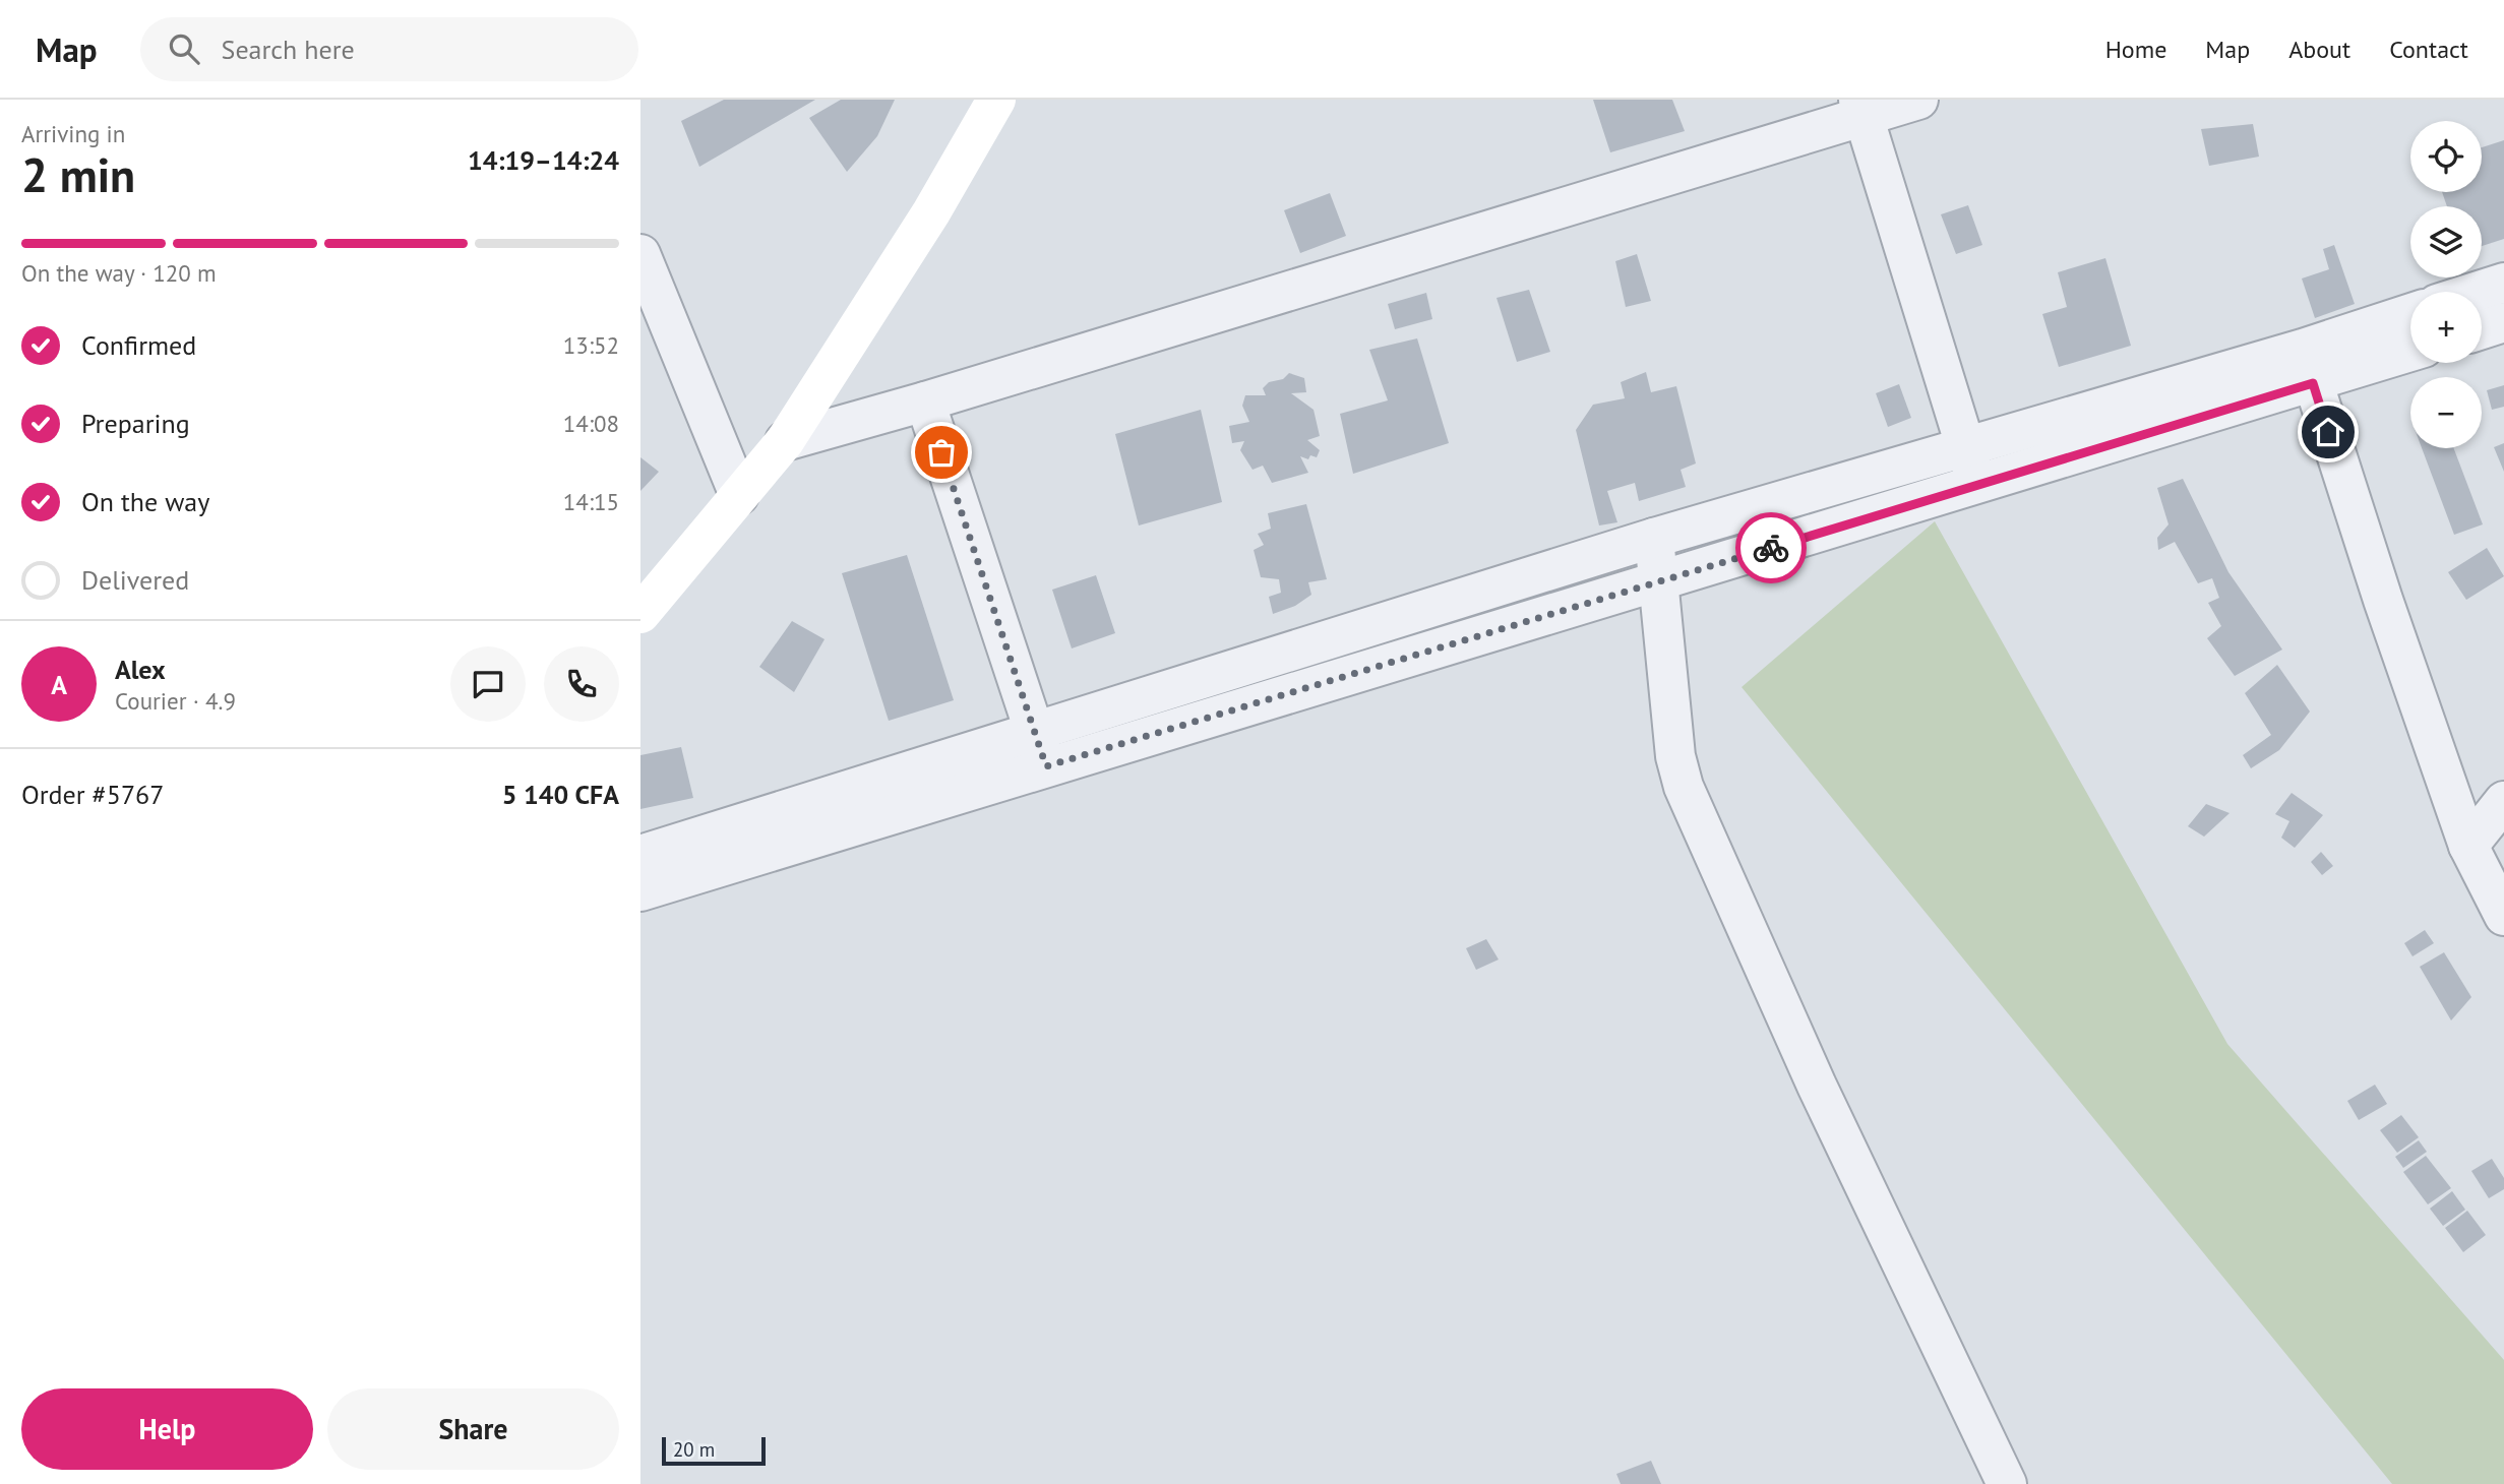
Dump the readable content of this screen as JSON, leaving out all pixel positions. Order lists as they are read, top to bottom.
{
  "scale_bar": "20 m",
  "page": {
    "header": "Map",
    "search": "Search here",
    "nav": [
      "Home",
      "Map",
      "About",
      "Contact"
    ],
    "heading": ["2 min", "Arriving in", "14:19–14:24"],
    "panel": [
      "Alex",
      "Courier · 4.9",
      "Order #5767",
      "5 140 CFA"
    ],
    "map_buttons": ["+", "−"],
    "bar": "On the way · 120 m",
    "list": [
      ["Confirmed", "13:52"],
      ["Preparing", "14:08"],
      ["On the way", "14:15"],
      "Delivered"
    ],
    "round": "A",
    "buttons": ["Help", "Share"],
    "scale": "20 m"
  }
}
